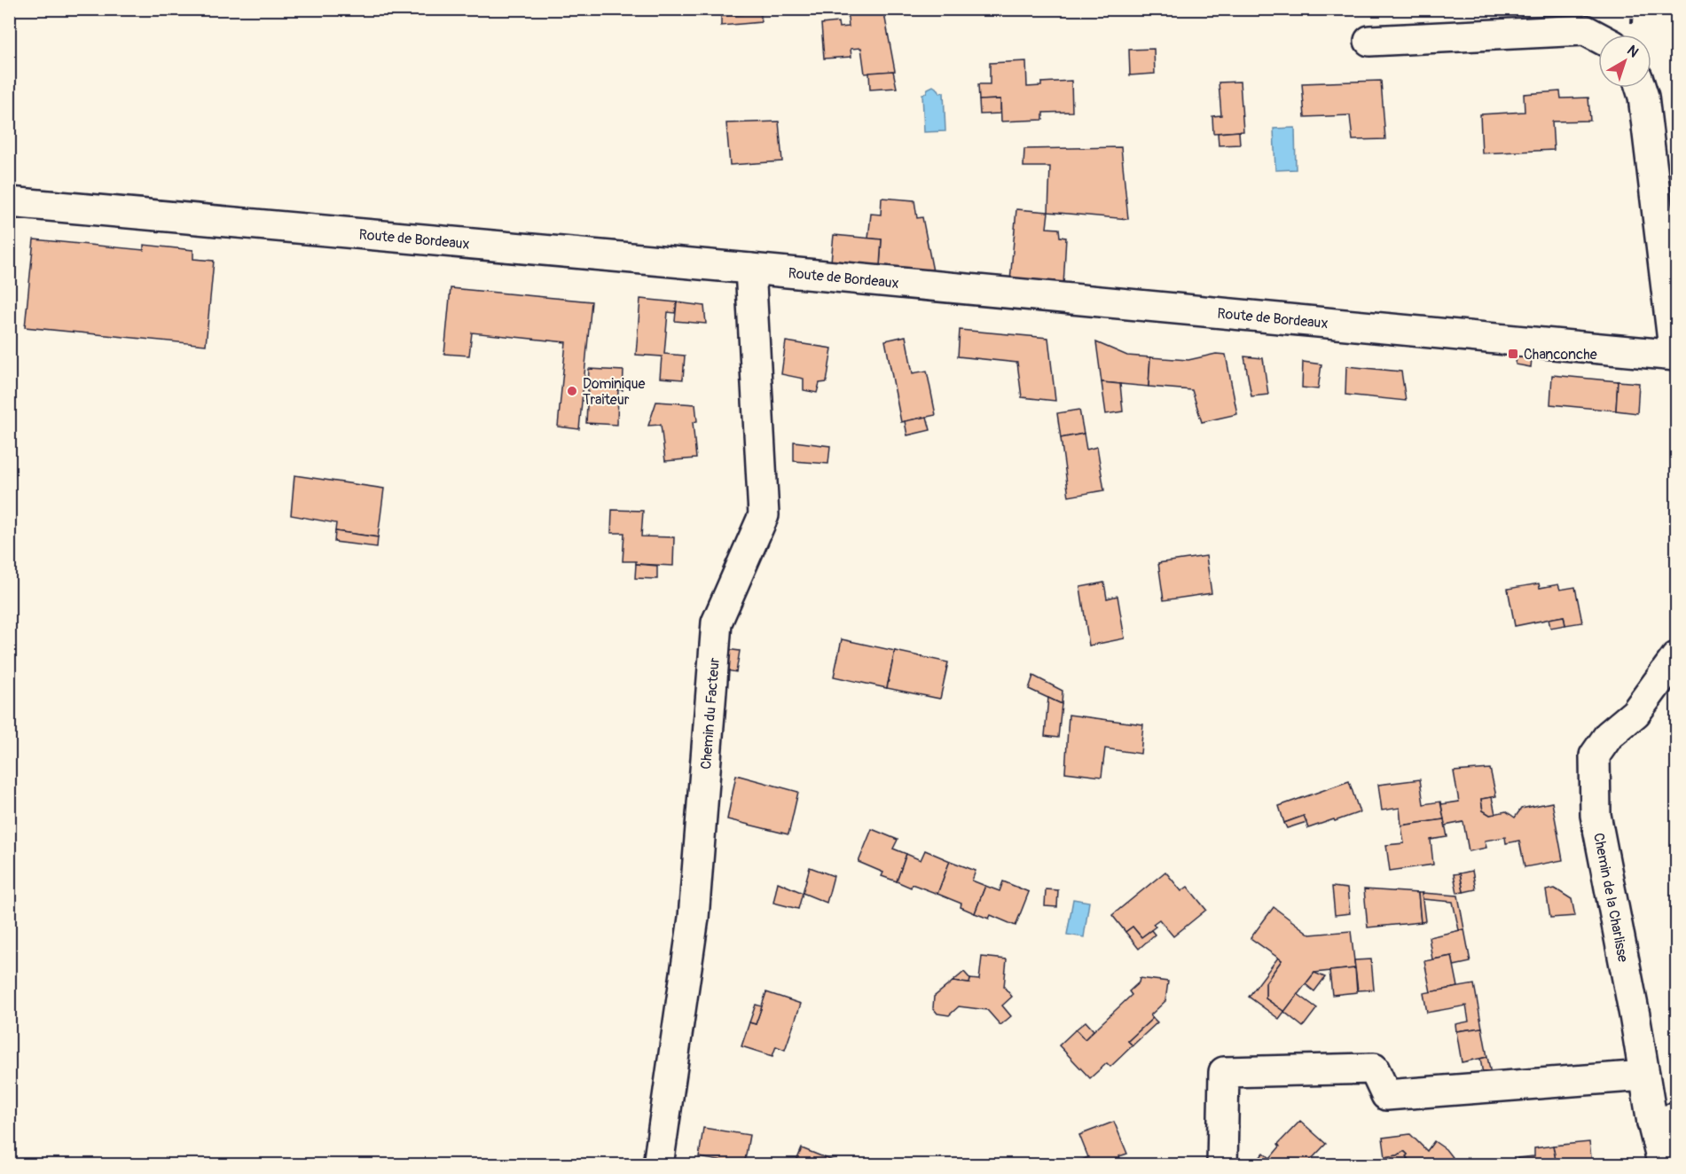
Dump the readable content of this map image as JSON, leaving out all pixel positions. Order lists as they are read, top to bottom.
{
  "streets": {
    "street": ["Route de Bordeaux", "Chemin du Facteur", "Chemin de la Charlisse"]
  },
  "crossings": [
    ["Route de Bordeaux", "Chemin du Facteur"]
  ],
  "places": {
    "transit": ["Chanconche"],
    "other": ["Dominique Traiteur"]
  },
  "north": "top right"
}
